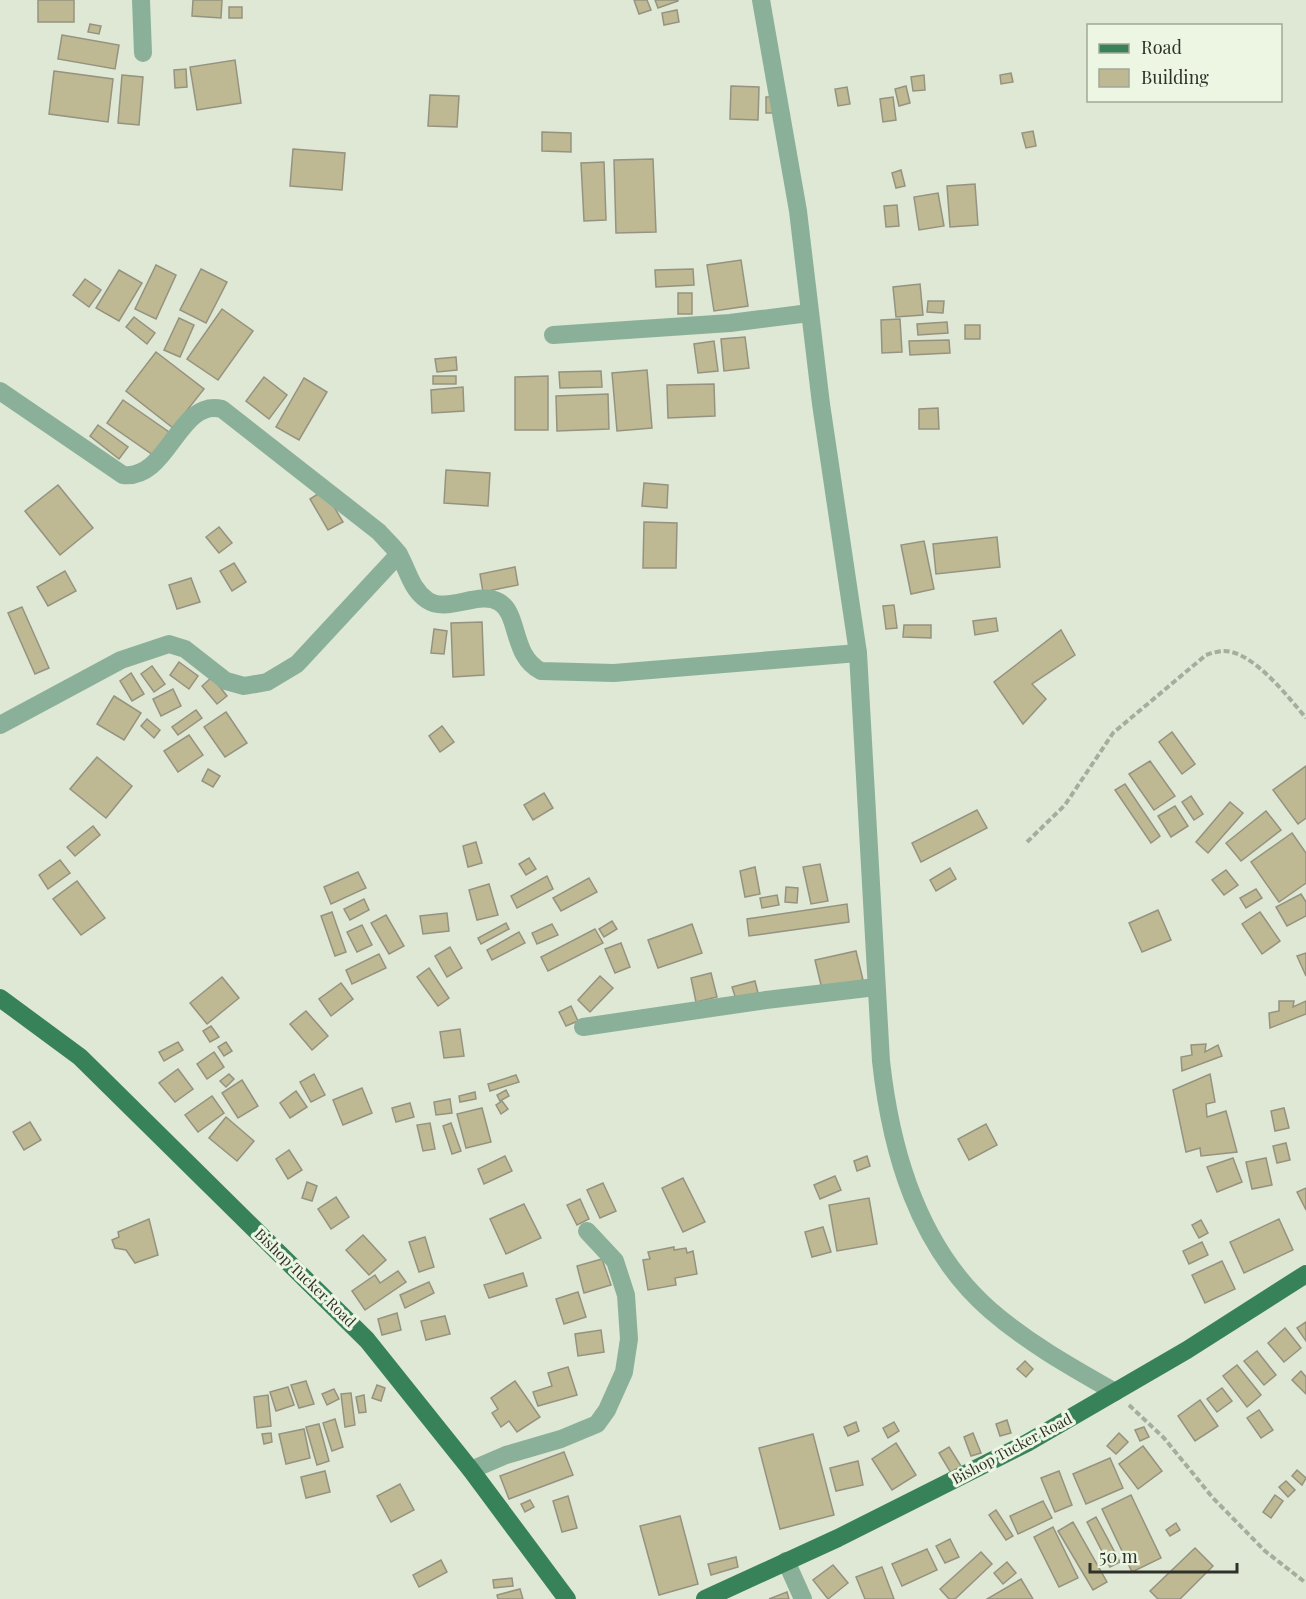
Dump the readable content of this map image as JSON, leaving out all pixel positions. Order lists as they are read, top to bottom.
{
  "streets": {
    "main road": ["Bishop Tucker Road"]
  },
  "legend": ["Road", "Building"],
  "scale_bar": "50 m"
}
